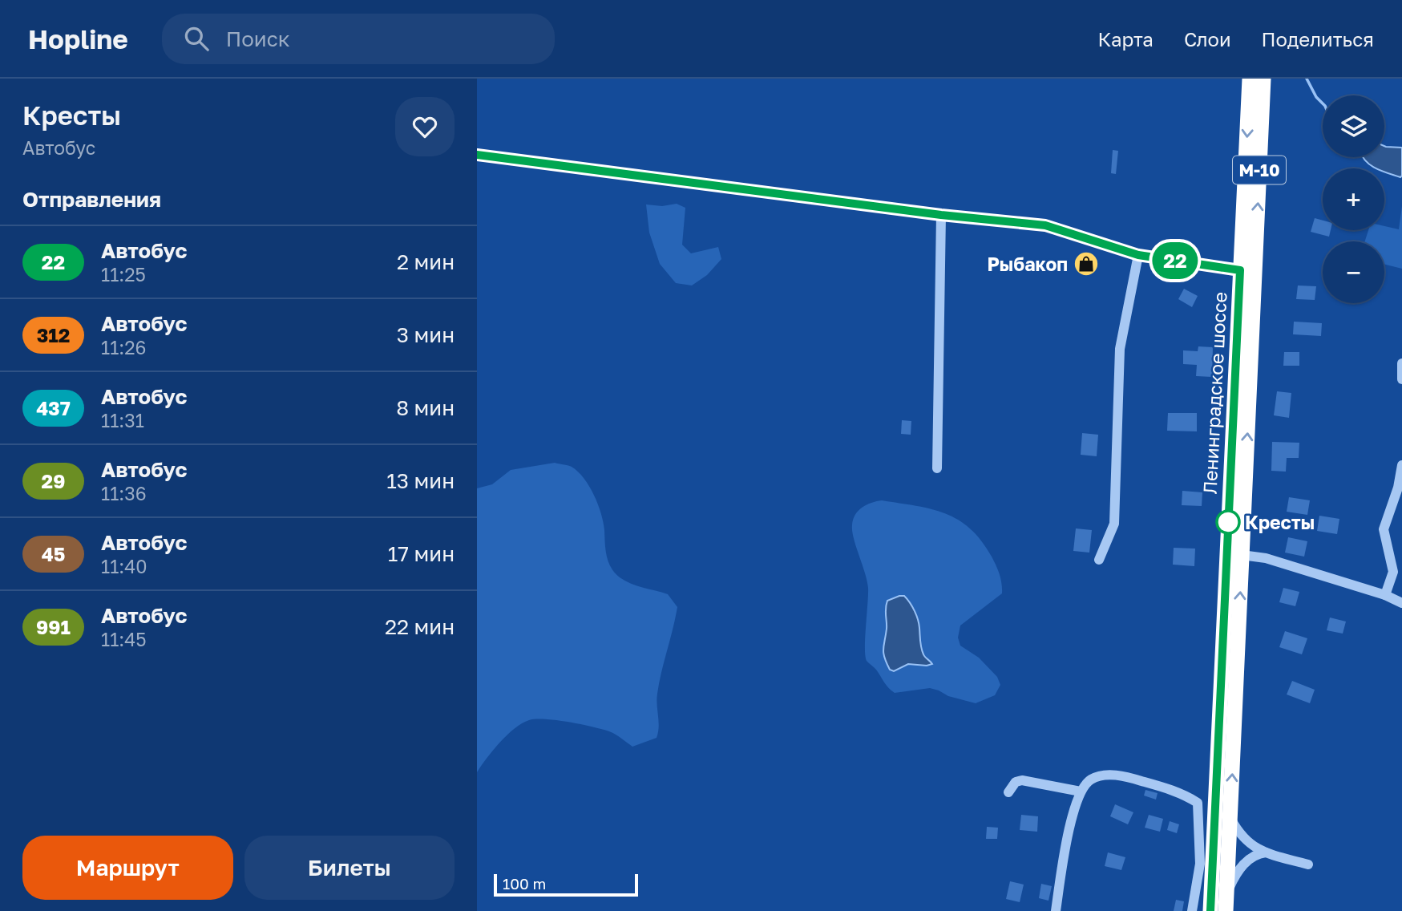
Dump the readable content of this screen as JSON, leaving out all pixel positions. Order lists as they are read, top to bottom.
{
  "streets": {
    "highway": ["М-10", "Ленинградское шоссе"]
  },
  "places": {
    "shop": ["Рыбакоп"],
    "other": ["Кресты"]
  },
  "lines": ["bus line 22"],
  "scale_bar": "100 m",
  "page": {
    "header": "Hopline",
    "search": "Поиск",
    "nav": ["Карта", "Слои", "Поделиться"],
    "heading": [
      ["Кресты", "Автобус"],
      "Отправления"
    ],
    "on_map": "22",
    "map_buttons": ["+", "−"],
    "list": [
      {
        "mark": "22",
        "name": "Автобус",
        "note": "11:25",
        "value": "2 мин"
      },
      {
        "mark": "312",
        "name": "Автобус",
        "note": "11:26",
        "value": "3 мин"
      },
      {
        "mark": "437",
        "name": "Автобус",
        "note": "11:31",
        "value": "8 мин"
      },
      {
        "mark": "29",
        "name": "Автобус",
        "note": "11:36",
        "value": "13 мин"
      },
      {
        "mark": "45",
        "name": "Автобус",
        "note": "11:40",
        "value": "17 мин"
      },
      {
        "mark": "991",
        "name": "Автобус",
        "note": "11:45",
        "value": "22 мин"
      }
    ],
    "buttons": ["Маршрут", "Билеты"],
    "scale": "100 m"
  }
}
